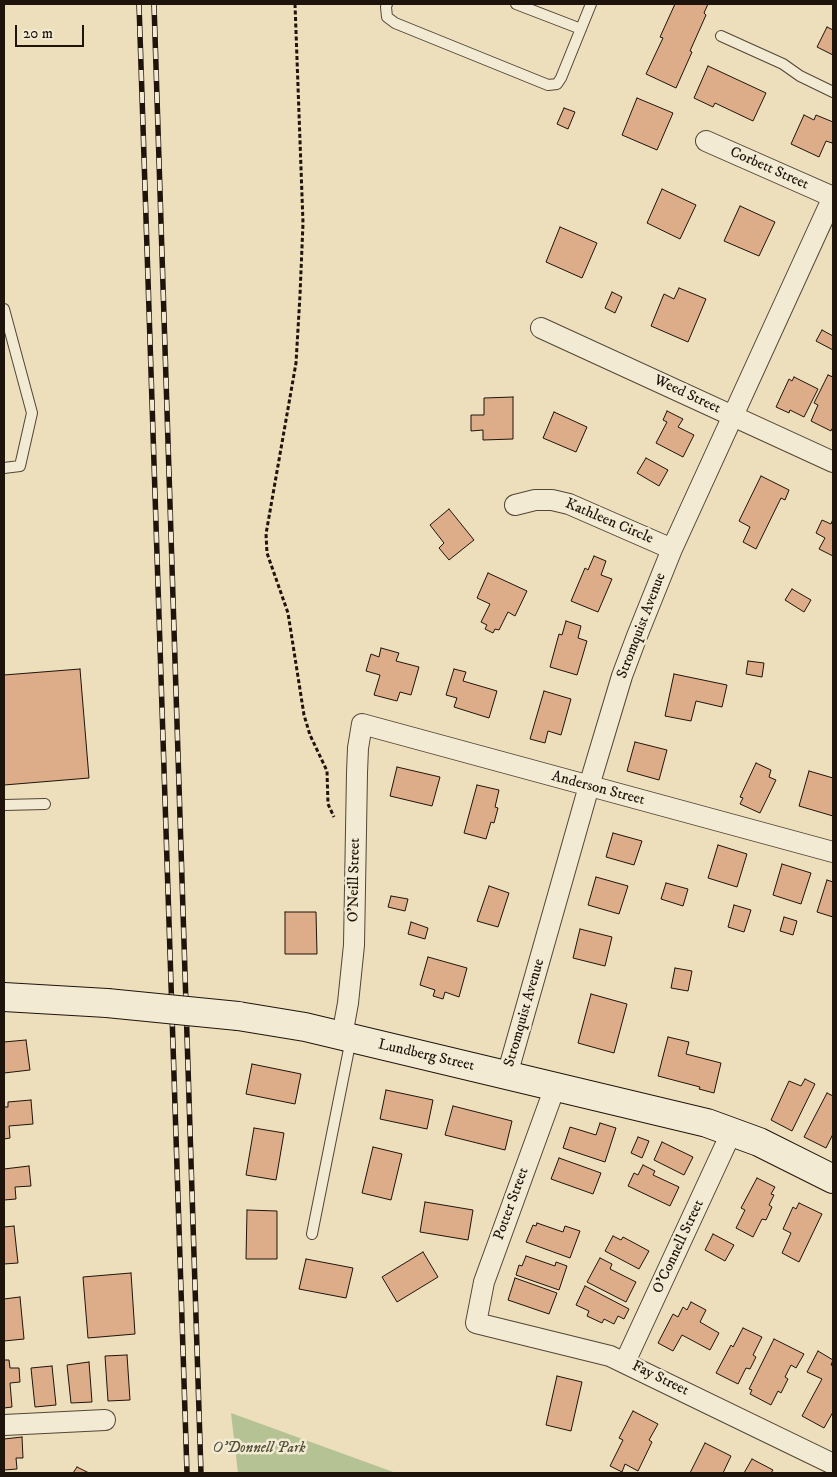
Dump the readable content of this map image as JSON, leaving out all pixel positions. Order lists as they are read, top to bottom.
{
  "streets": {
    "street": [
      "Corbett Street",
      "Weed Street",
      "Kathleen Circle",
      "Stromquist Avenue",
      "Anderson Street",
      "O'Neill Street",
      "Lundberg Street",
      "Potter Street",
      "O'Connell Street",
      "Fay Street"
    ]
  },
  "crossings": [
    ["Corbett Street", "Stromquist Avenue"],
    ["Weed Street", "Stromquist Avenue"],
    ["Kathleen Circle", "Stromquist Avenue"],
    ["Stromquist Avenue", "Anderson Street"],
    ["Stromquist Avenue", "Lundberg Street"],
    ["Anderson Street", "O'Neill Street"],
    ["O'Neill Street", "Lundberg Street"],
    ["Lundberg Street", "Potter Street"],
    ["Lundberg Street", "O'Connell Street"],
    ["Potter Street", "Fay Street"],
    ["O'Connell Street", "Fay Street"]
  ],
  "parks": ["O'Donnell Park"],
  "scale_bar": "20 m"
}
